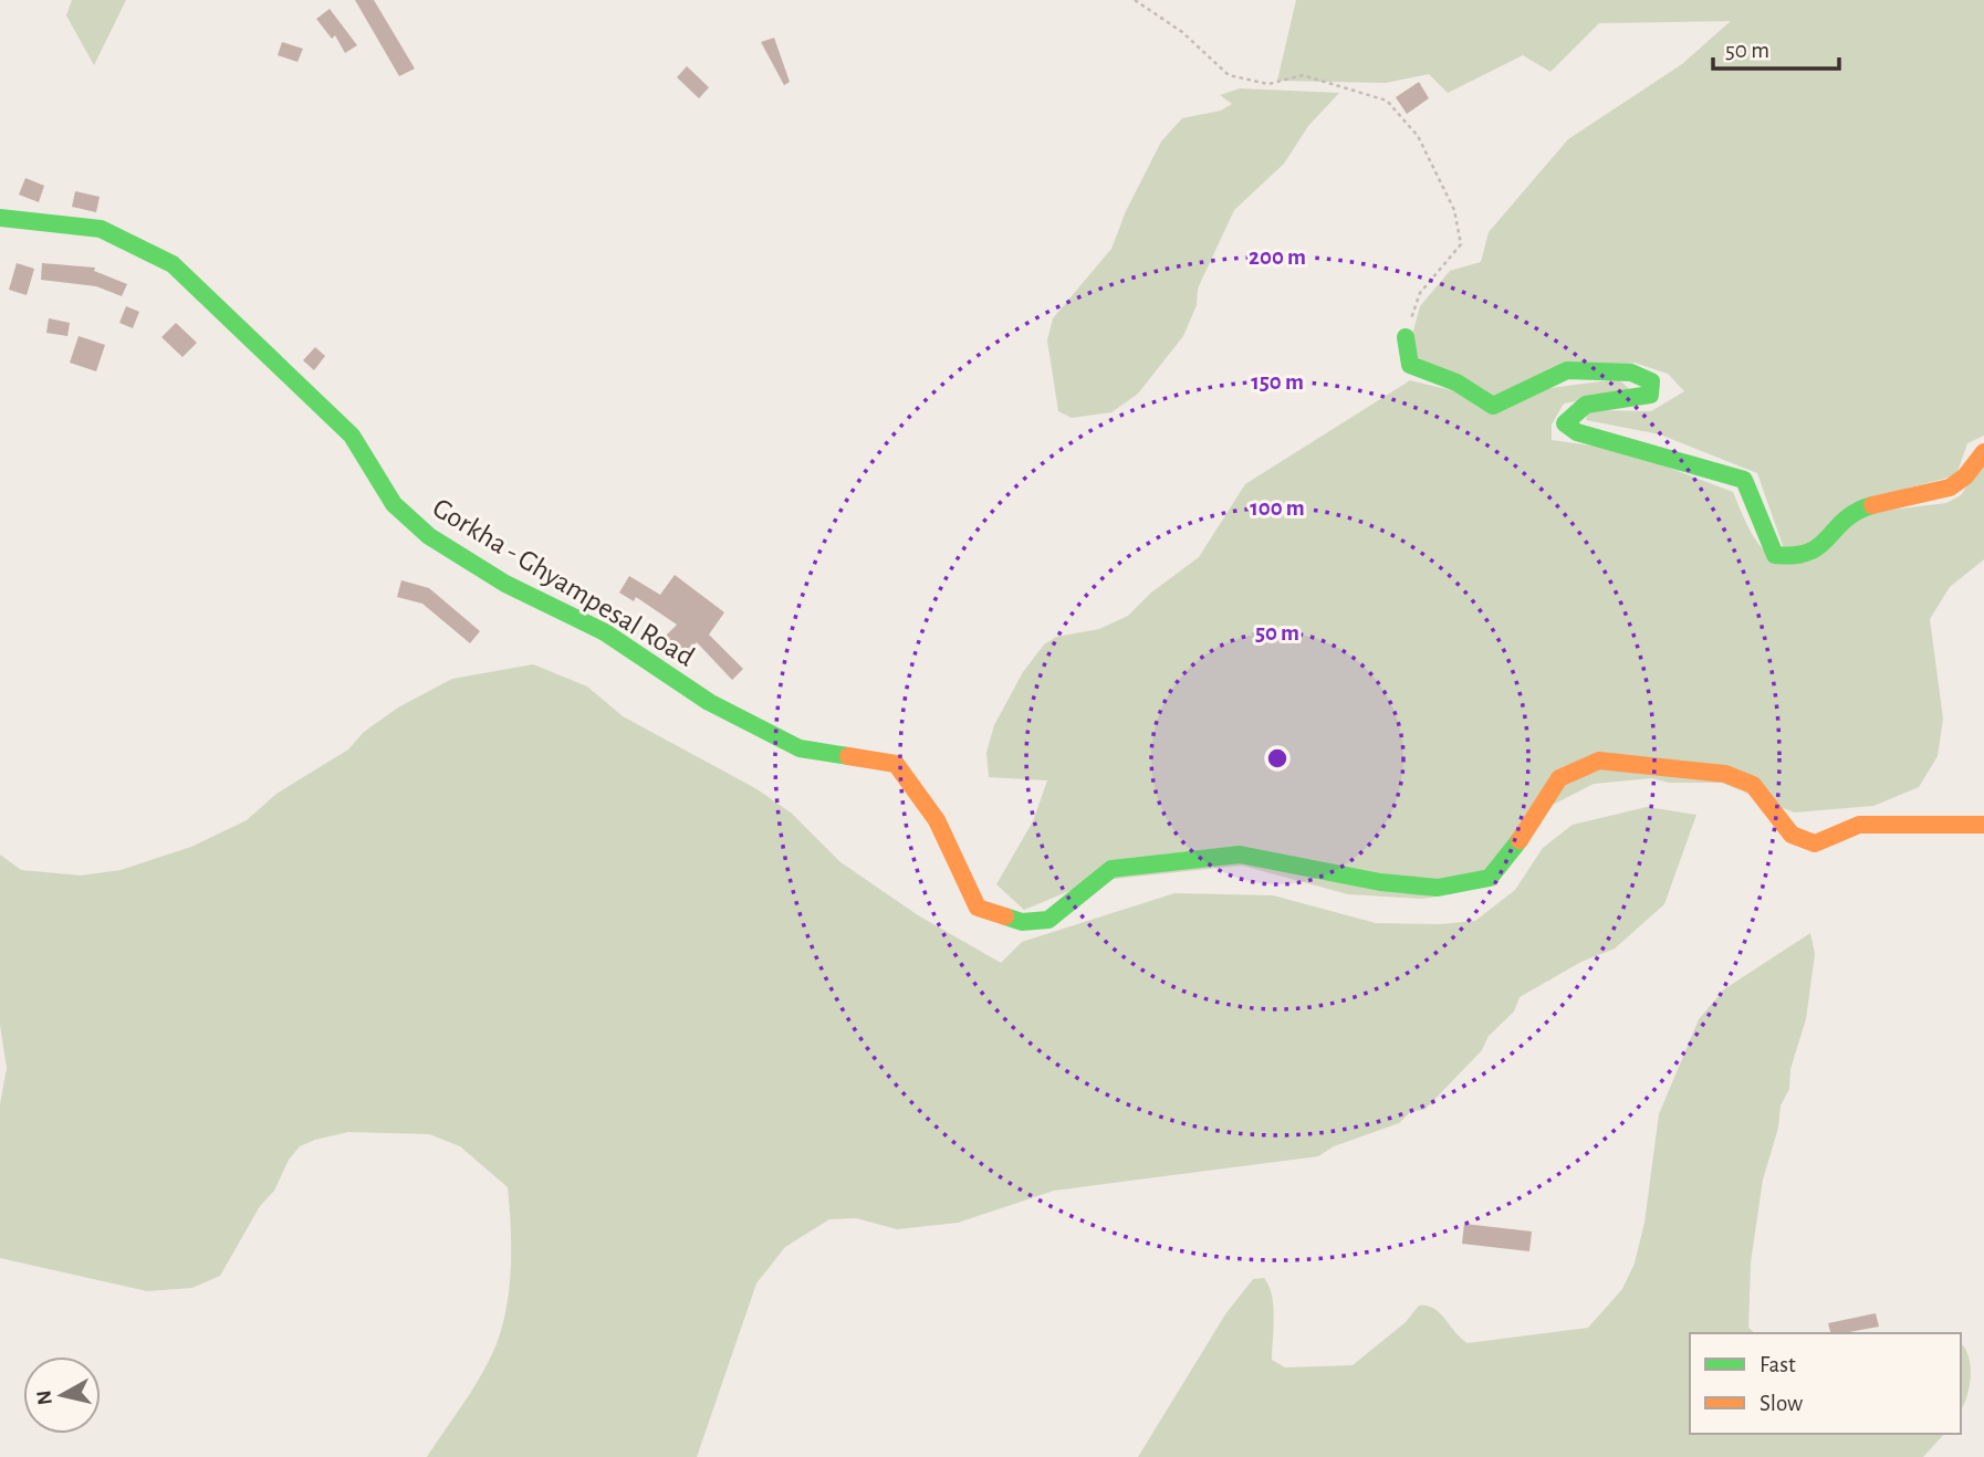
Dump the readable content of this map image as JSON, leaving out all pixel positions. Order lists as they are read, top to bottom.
{
  "streets": {
    "main road": ["Gorkha - Ghyampesal Road"]
  },
  "legend": ["Fast", "Slow"],
  "scale_bar": "50 m",
  "north": "left",
  "rings": [
    "200 m",
    "150 m",
    "100 m",
    "50 m"
  ]
}
